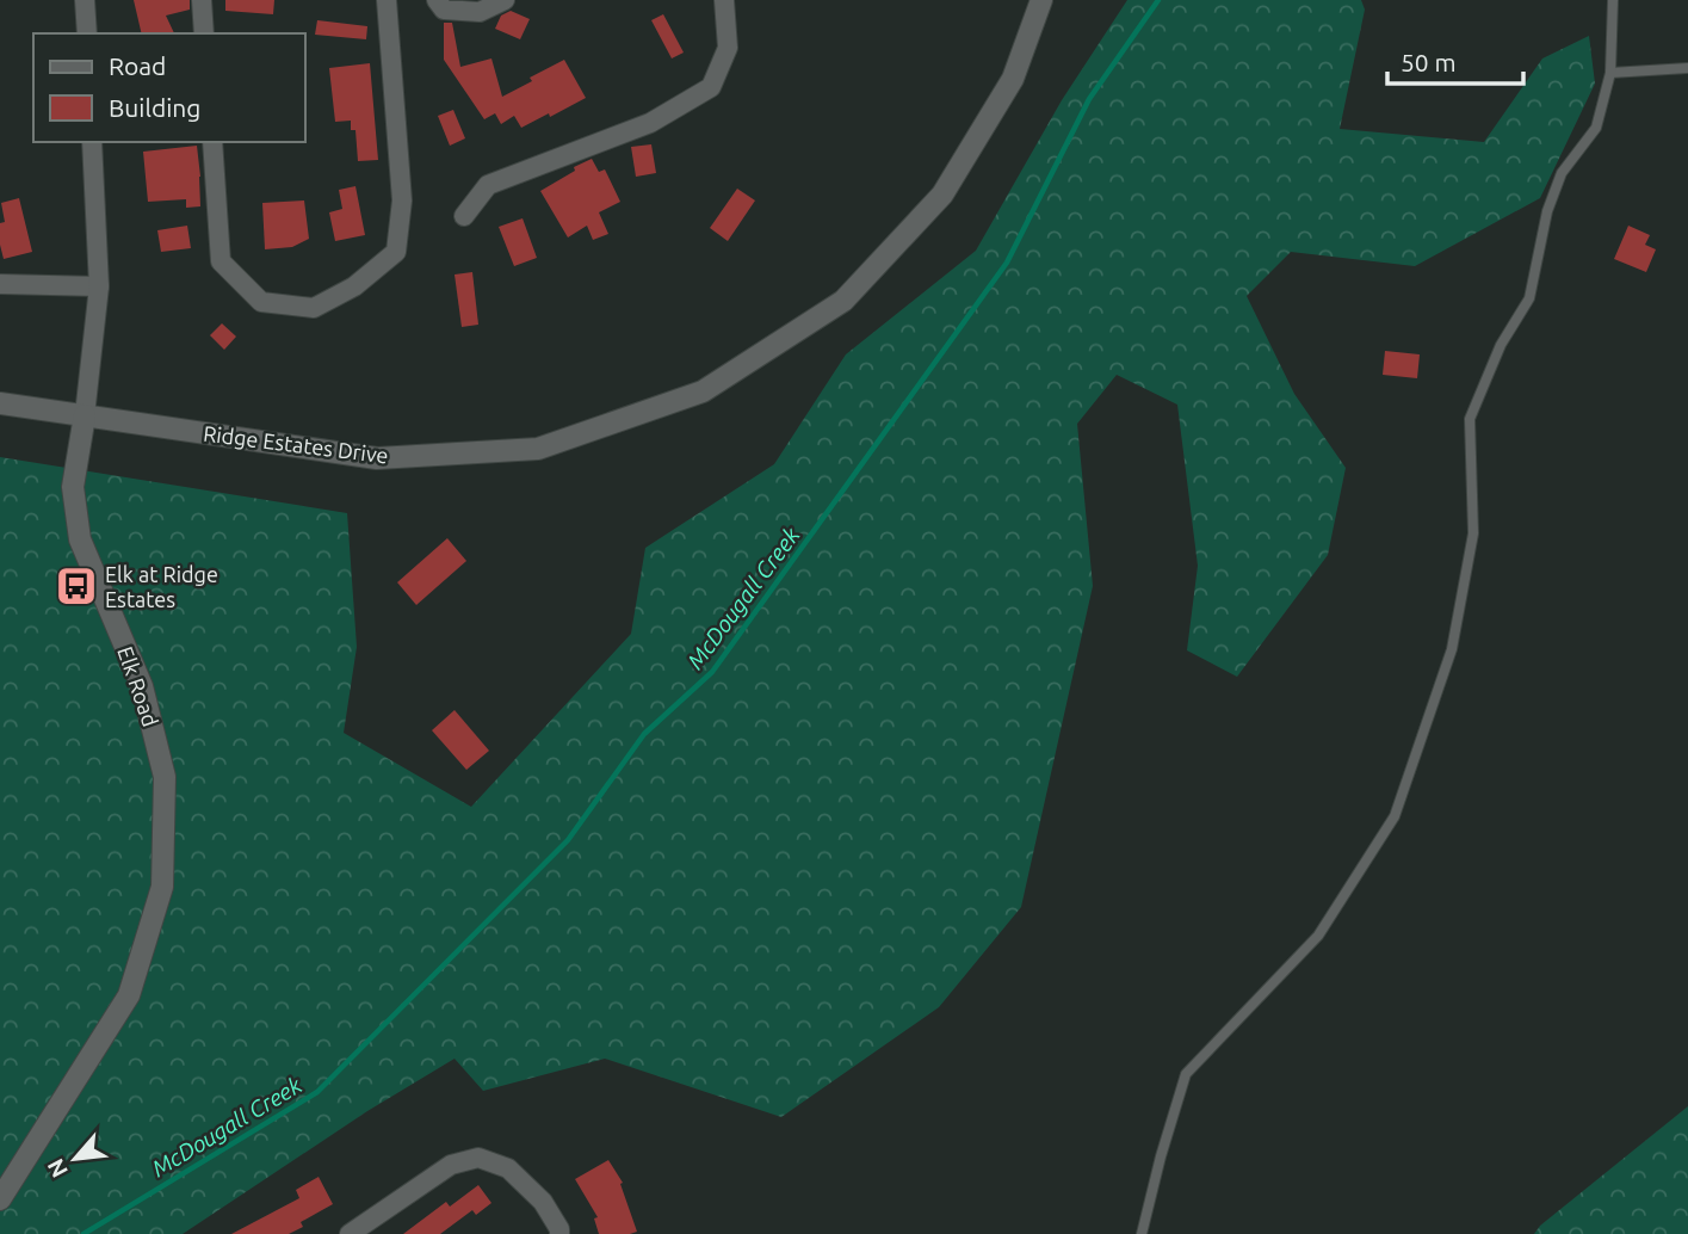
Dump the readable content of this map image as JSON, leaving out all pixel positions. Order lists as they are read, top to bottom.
{
  "streets": {
    "street": ["Ridge Estates Drive", "Elk Road"]
  },
  "crossings": [
    ["Ridge Estates Drive", "Elk Road"]
  ],
  "water": ["McDougall Creek"],
  "places": {
    "bus stop": ["Elk at Ridge Estates"]
  },
  "legend": ["Road", "Building"],
  "scale_bar": "50 m",
  "north": "bottom left"
}
